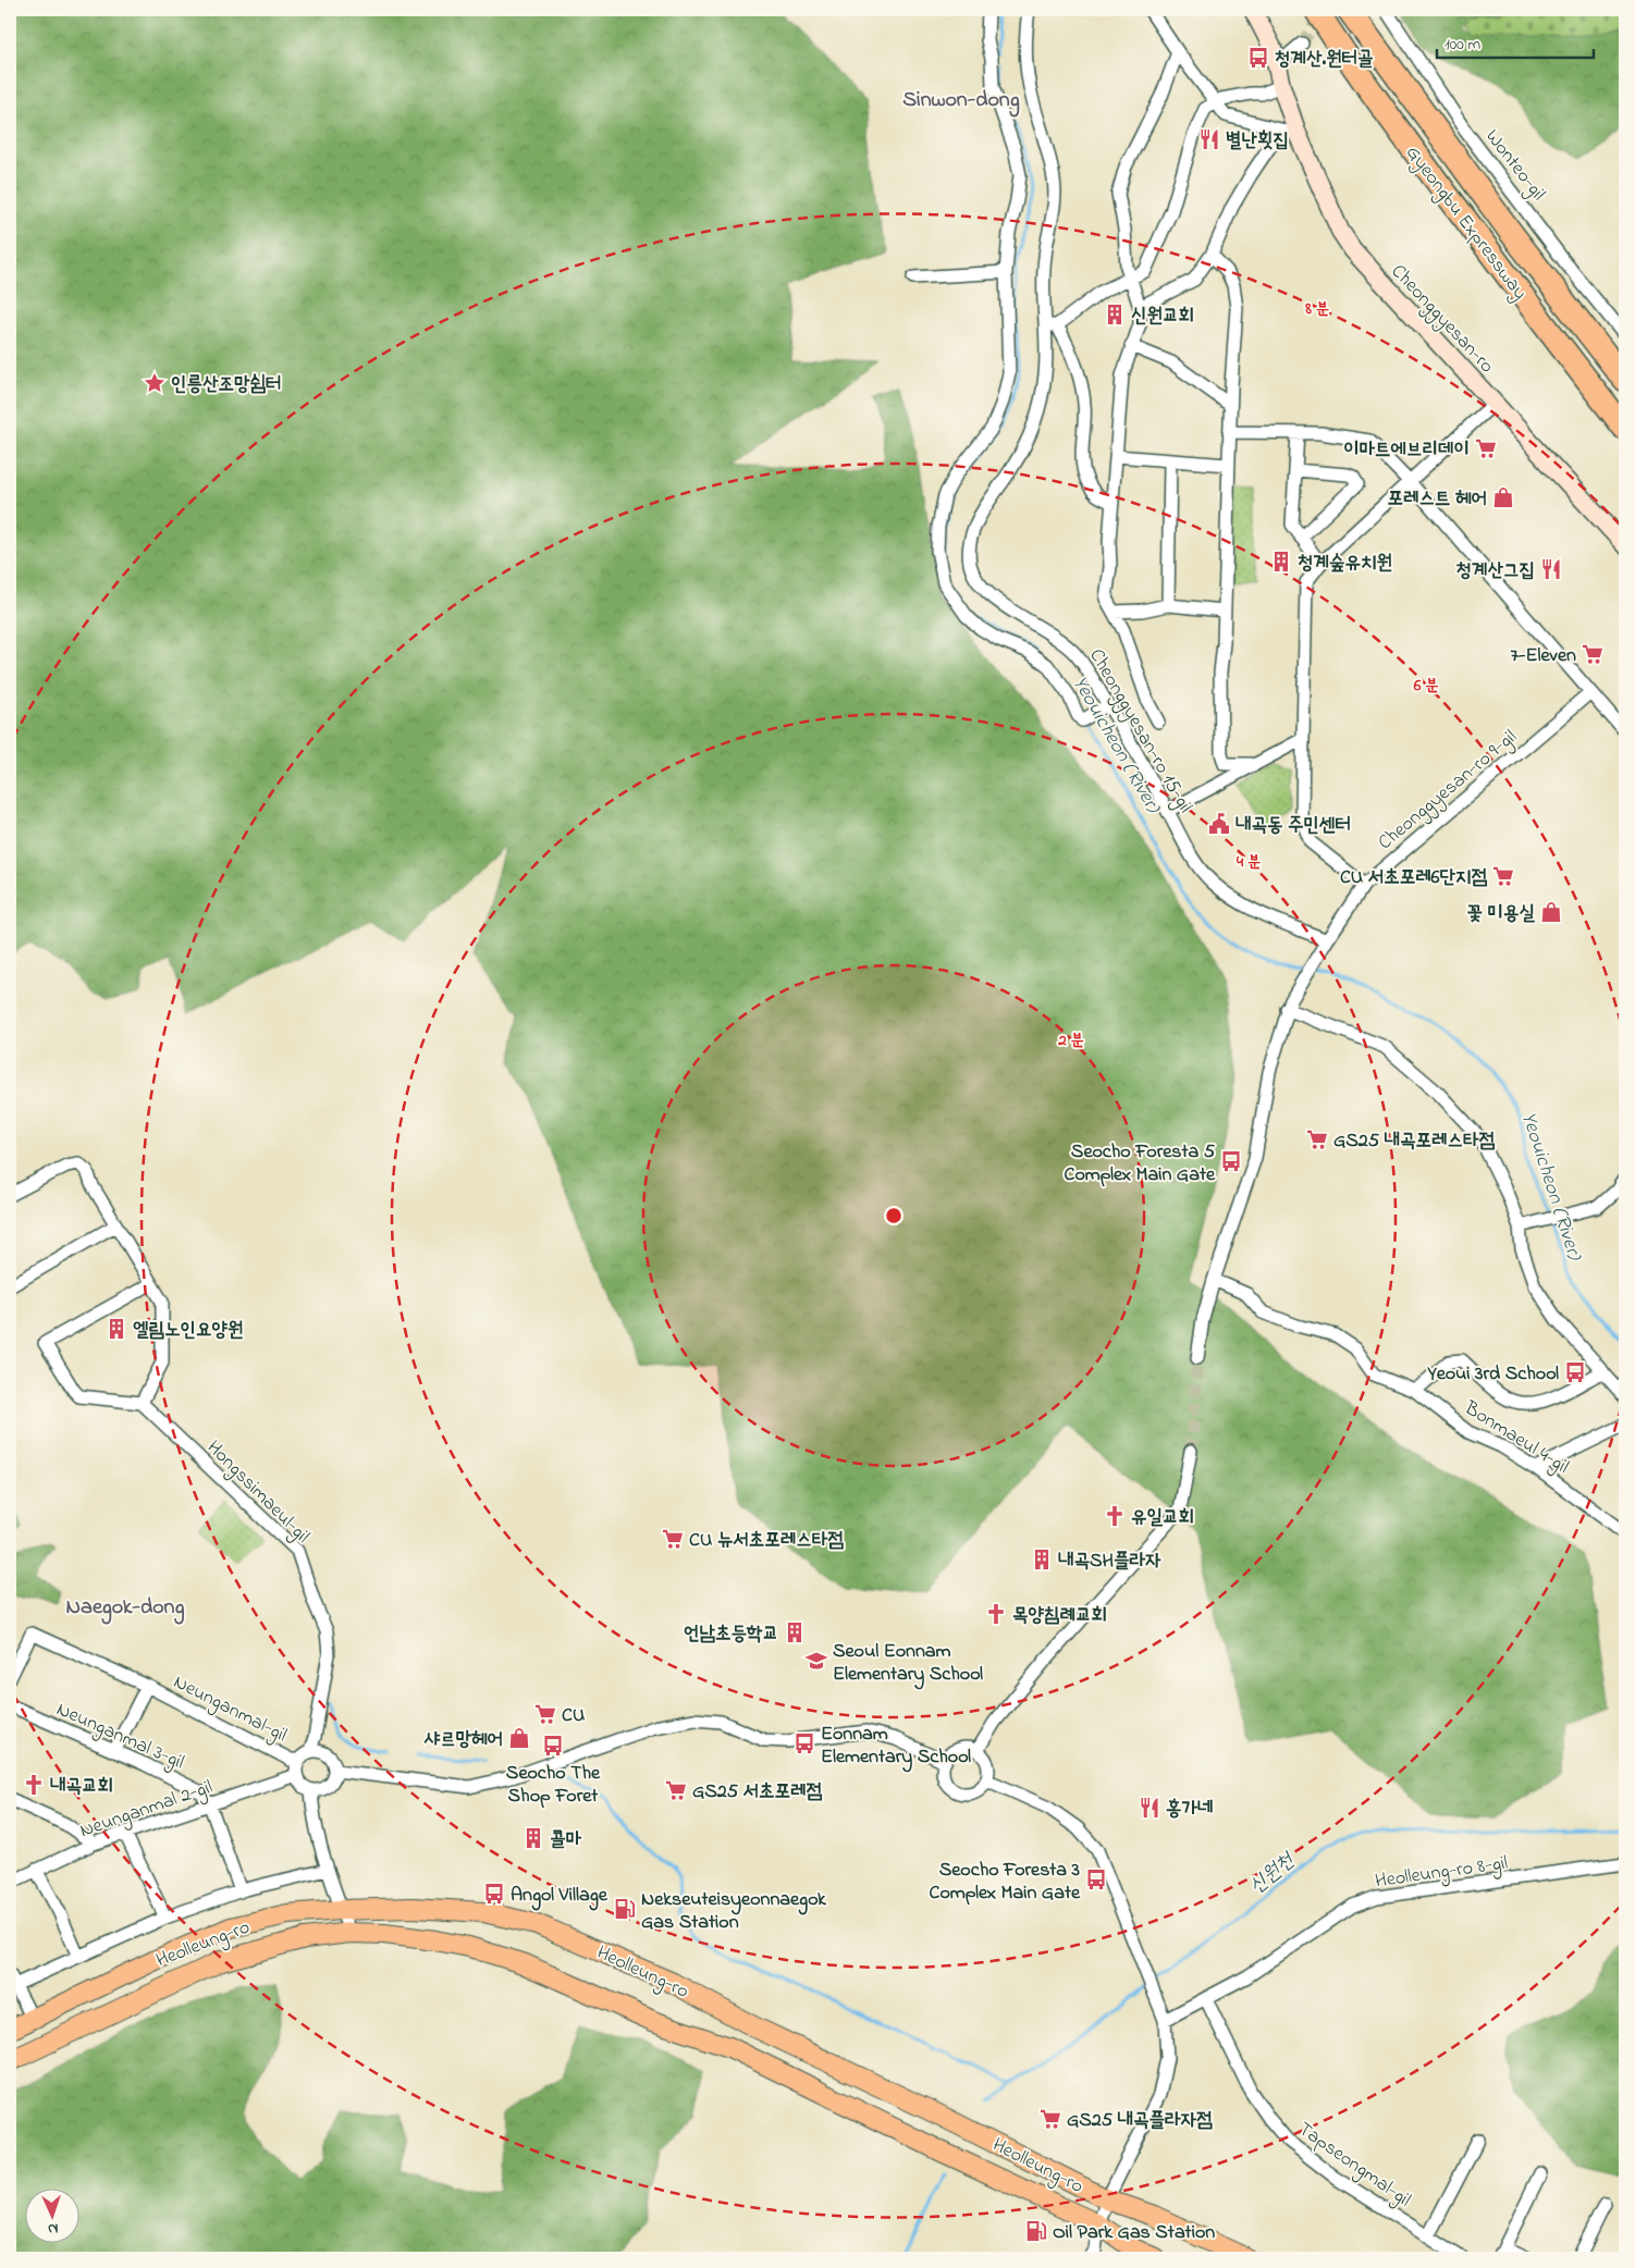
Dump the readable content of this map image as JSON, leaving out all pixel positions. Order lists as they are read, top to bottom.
{
  "streets": {
    "highway": ["Gyeongbu Expressway"],
    "main road": ["Heolleung-ro"],
    "street": [
      "Wonteo-gil",
      "Cheonggyesan-ro",
      "Cheonggyesan-ro 15-gil",
      "Cheonggyesan-ro 9-gil",
      "Bonmaeul 4-gil",
      "Hongssimaeul-gil",
      "Neunganmal-gil",
      "Neunganmal 3-gil",
      "Neunganmal 2-gil",
      "Heolleung-ro 8-gil",
      "Tapseongmal-gil"
    ]
  },
  "crossings": [
    ["Cheonggyesan-ro 15-gil", "Cheonggyesan-ro 9-gil"],
    ["Hongssimaeul-gil", "Neunganmal-gil"],
    ["Hongssimaeul-gil", "Neunganmal 2-gil"],
    ["Neunganmal-gil", "Neunganmal 3-gil"],
    ["Neunganmal-gil", "Neunganmal 2-gil"],
    ["Neunganmal 3-gil", "Neunganmal 2-gil"],
    ["Heolleung-ro 8-gil", "Tapseongmal-gil"]
  ],
  "districts": ["Sinwon-dong", "Naegok-dong"],
  "water": ["Yeouicheon (River)", "신원천"],
  "places": {
    "bus stop": [
      "청계산.원터골",
      "Seocho Foresta 5 Complex Main Gate",
      "Yeoui 3rd School",
      "Eonnam Elementary School",
      "Seocho The Shop Foret",
      "Seocho Foresta 3 Complex Main Gate",
      "Angol Village"
    ],
    "restaurant": ["별난횟집", "청계산그집", "홍가네"],
    "building": [
      "신원교회",
      "청계숲유치원",
      "엘림노인요양원",
      "내곡SH플라자",
      "언남초등학교",
      "콜마"
    ],
    "place": ["인릉산조망쉼터"],
    "supermarket": [
      "이마트에브리데이",
      "7-Eleven",
      "CU 서초포레6단지점",
      "GS25 내곡포레스타점",
      "CU 뉴서초포레스타점",
      "CU",
      "GS25 서초포레점",
      "GS25 내곡플라자점"
    ],
    "shop": ["포레스트 헤어", "꽃 미용실", "샤르망헤어"],
    "public building": ["내곡동 주민센터"],
    "church": ["유일교회", "목양침례교회", "내곡교회"],
    "school or university": ["Seoul Eonnam Elementary School"],
    "fuel station": ["Nekseuteisyeonnaegok Gas Station", "Oil Park Gas Station"]
  },
  "scale_bar": "100 m",
  "north": "bottom",
  "rings": [
    "8 분",
    "6 분",
    "4 분",
    "2 분"
  ]
}
